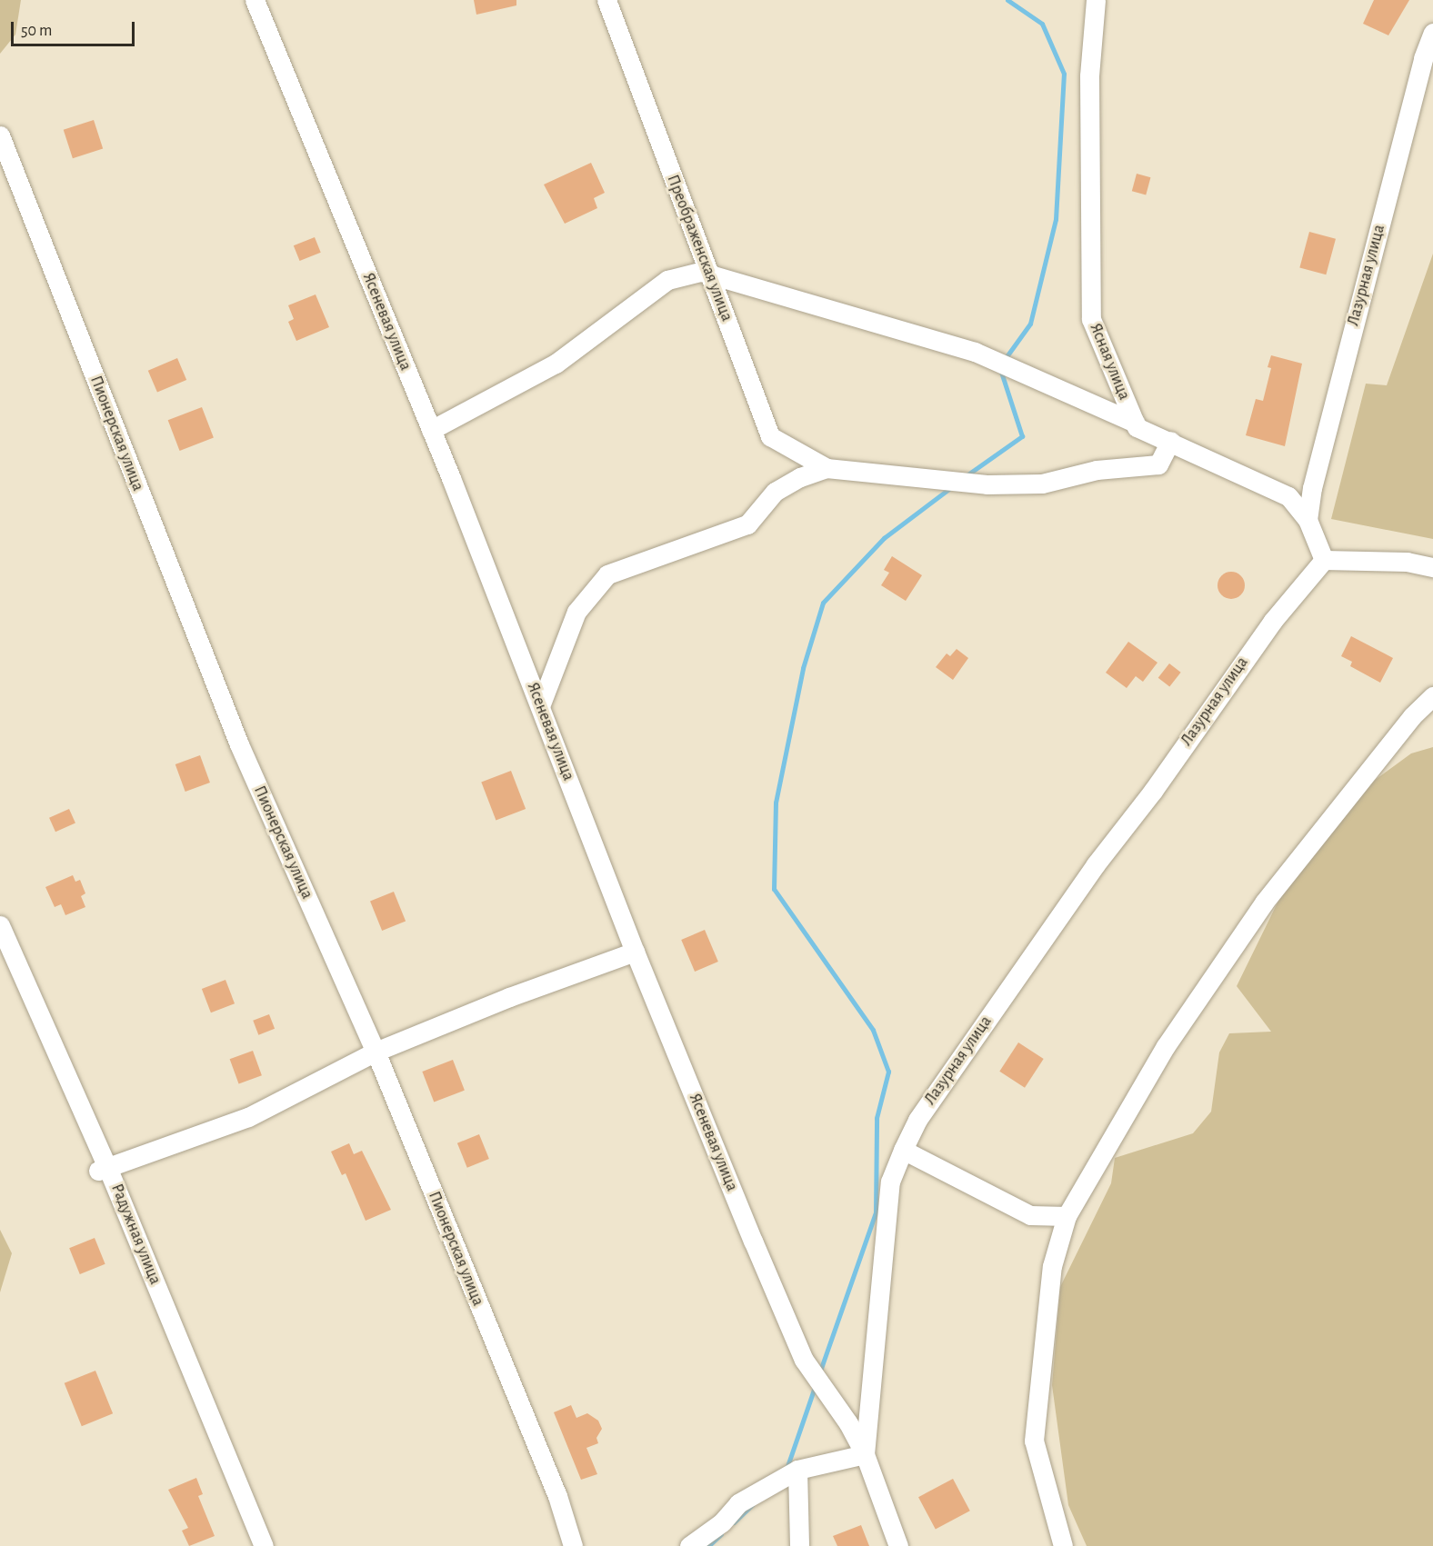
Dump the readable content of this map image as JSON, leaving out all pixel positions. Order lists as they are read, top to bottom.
{
  "streets": {
    "street": [
      "Преображенская улица",
      "Лазурная улица",
      "Ясеневая улица",
      "Ясная улица",
      "Пионерская улица",
      "Радужная улица"
    ]
  },
  "crossings": [
    ["Лазурная улица", "Ясеневая улица"]
  ],
  "scale_bar": "50 m"
}
